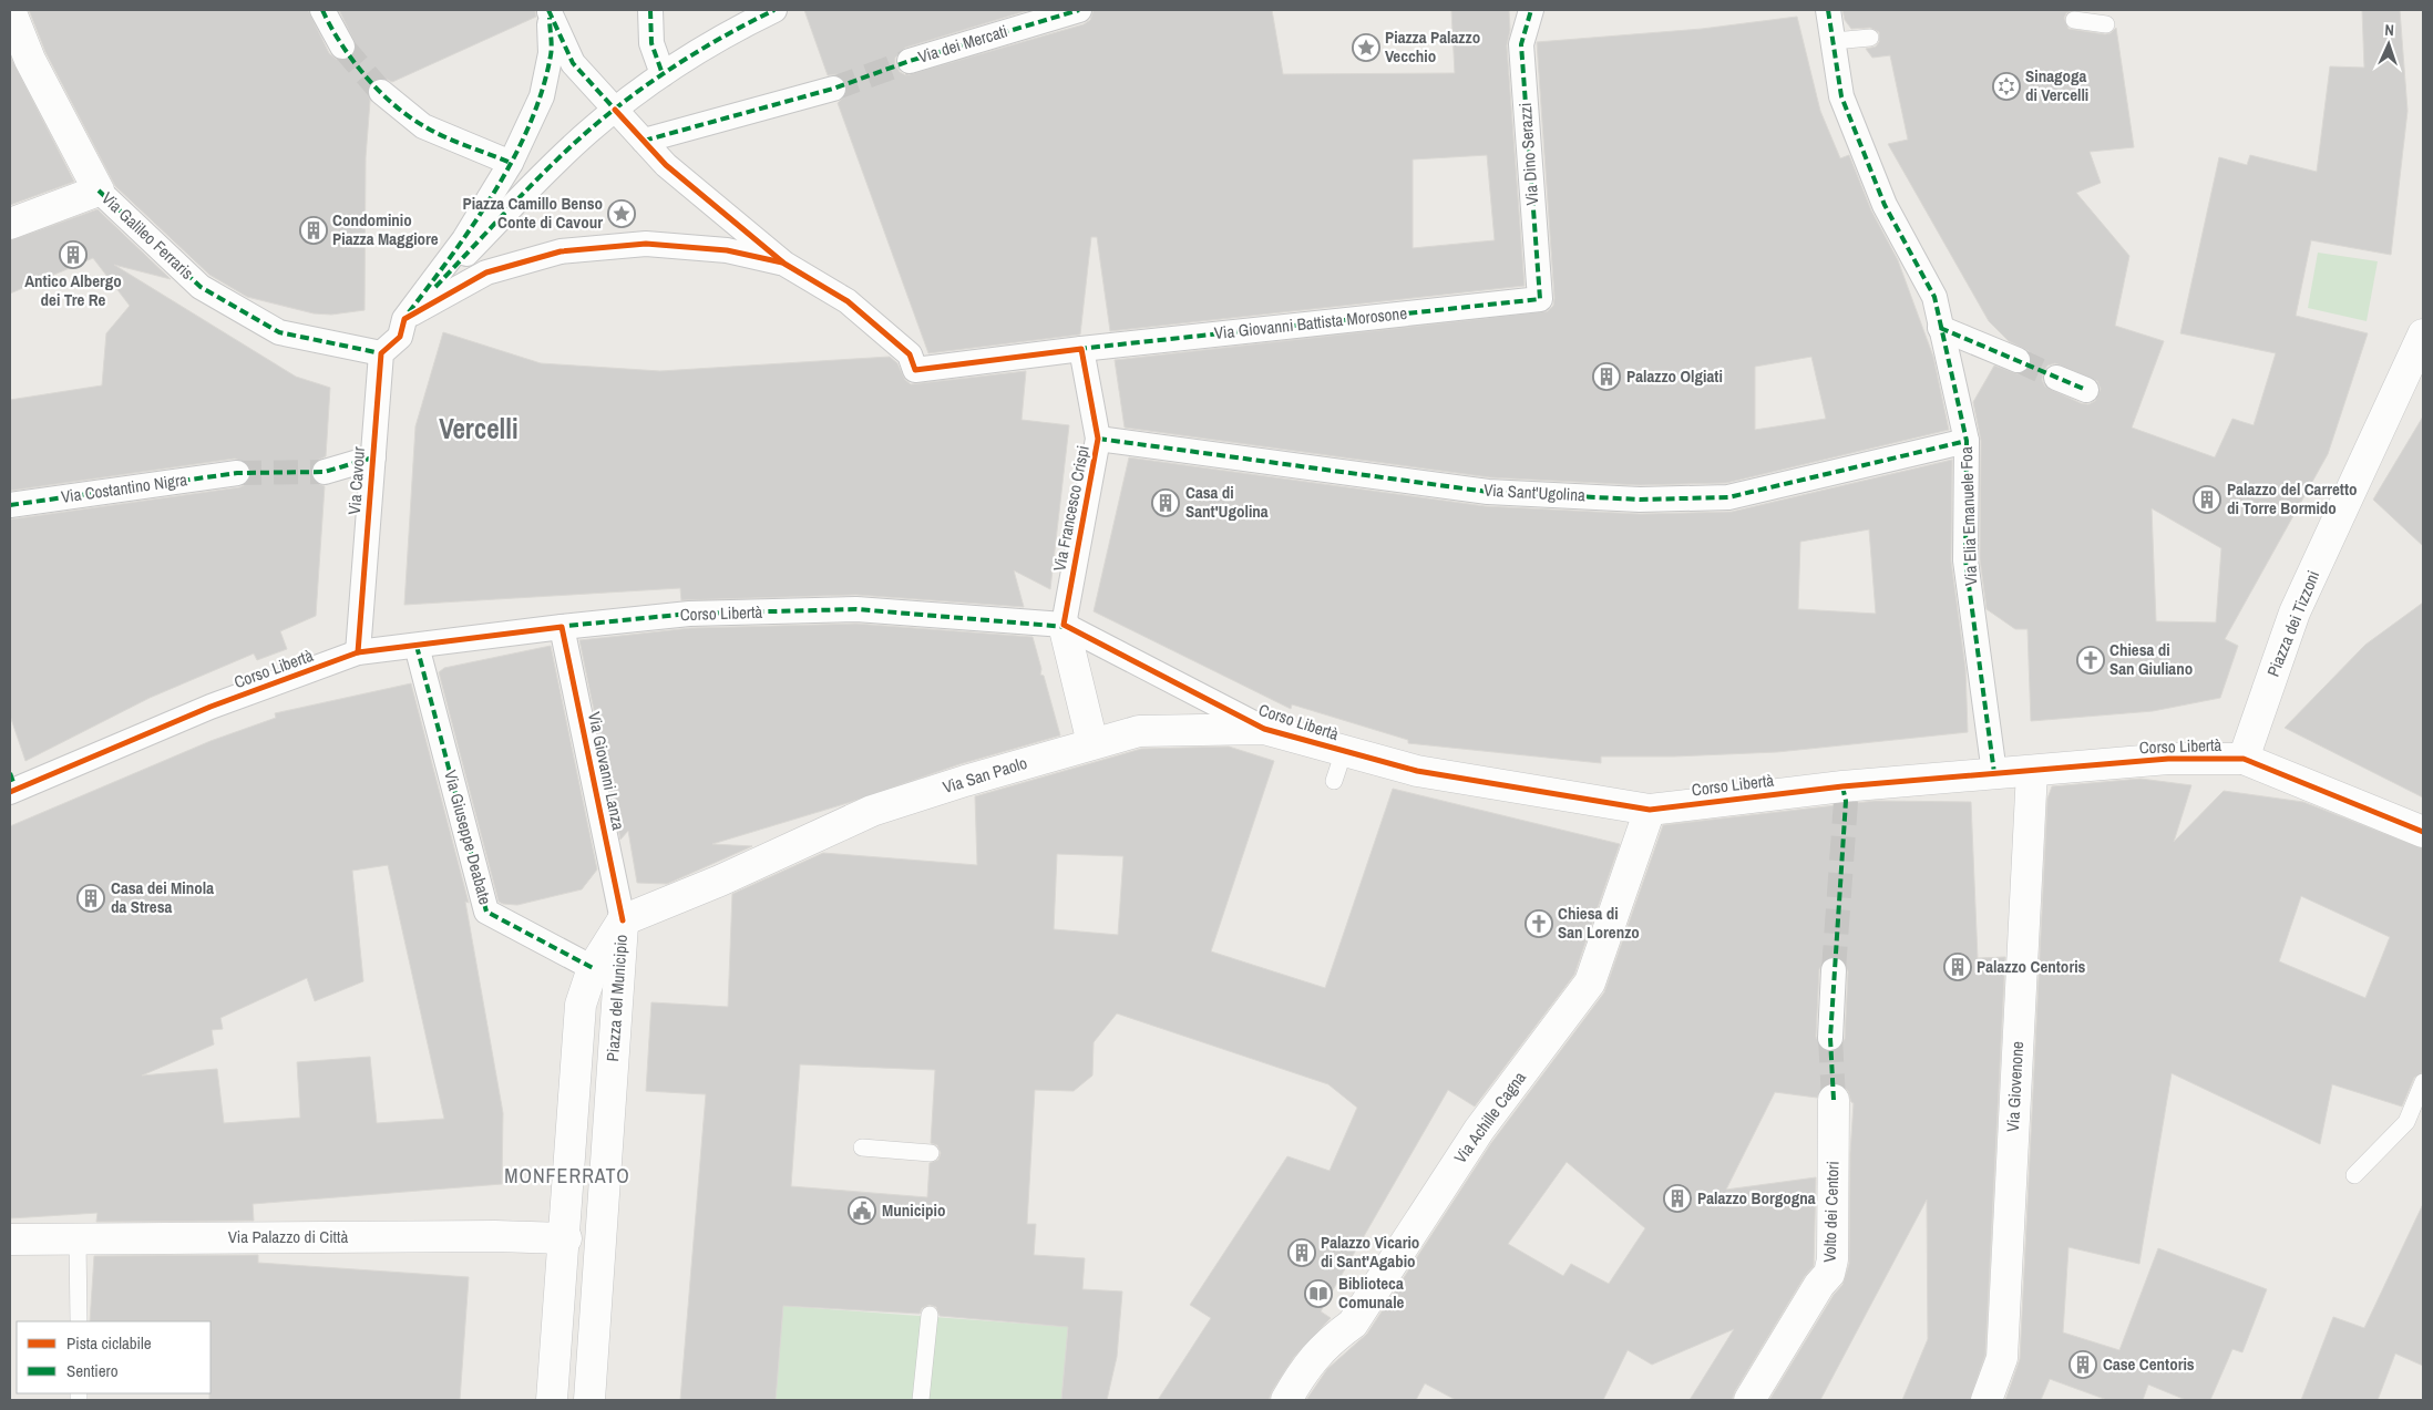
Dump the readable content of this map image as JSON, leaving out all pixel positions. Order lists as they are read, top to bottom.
{
  "streets": {
    "street": [
      "Via dei Mercati",
      "Via Dino Serazzi",
      "Via Galileo Ferraris",
      "Via Giovanni Battista Morosone",
      "Via Cavour",
      "Via Costantino Nigra",
      "Via Sant'Ugolina",
      "Via Francesco Crispi",
      "Via Elia Emanuele Foa",
      "Corso Libertà",
      "Piazza dei Tizzoni",
      "Via Giovanni Lanza",
      "Via San Paolo",
      "Via Giuseppe Deabate",
      "Piazza del Municipio",
      "Via Giovenone",
      "Via Achille Cagna",
      "Volto dei Centori",
      "Via Palazzo di Città"
    ]
  },
  "crossings": [
    ["Via Dino Serazzi", "Via Giovanni Battista Morosone"],
    ["Via Galileo Ferraris", "Via Cavour"],
    ["Via Giovanni Battista Morosone", "Via Francesco Crispi"],
    ["Via Cavour", "Corso Libertà"],
    ["Via Sant'Ugolina", "Via Francesco Crispi"],
    ["Via Sant'Ugolina", "Via Elia Emanuele Foa"],
    ["Via Francesco Crispi", "Corso Libertà"],
    ["Via Elia Emanuele Foa", "Corso Libertà"],
    ["Corso Libertà", "Piazza dei Tizzoni"],
    ["Corso Libertà", "Via Giovanni Lanza"],
    ["Corso Libertà", "Via San Paolo"],
    ["Corso Libertà", "Via Giuseppe Deabate"],
    ["Corso Libertà", "Via Giovenone"],
    ["Corso Libertà", "Via Achille Cagna"],
    ["Via Giovanni Lanza", "Via San Paolo"],
    ["Via Giovanni Lanza", "Piazza del Municipio"],
    ["Via San Paolo", "Piazza del Municipio"],
    ["Via Giuseppe Deabate", "Piazza del Municipio"],
    ["Piazza del Municipio", "Via Palazzo di Città"]
  ],
  "districts": ["Vercelli", "MONFERRATO"],
  "places": {
    "place": ["Piazza Palazzo Vecchio", "Piazza Camillo Benso Conte di Cavour"],
    "synagogue": ["Sinagoga di Vercelli"],
    "building": [
      "Condominio Piazza Maggiore",
      "Antico Albergo dei Tre Re",
      "Palazzo Olgiati",
      "Palazzo del Carretto di Torre Bormido",
      "Casa di Sant'Ugolina",
      "Casa dei Minola da Stresa",
      "Palazzo Centoris",
      "Palazzo Borgogna",
      "Palazzo Vicario di Sant'Agabio",
      "Case Centoris"
    ],
    "church": ["Chiesa di San Giuliano", "Chiesa di San Lorenzo"],
    "public building": ["Municipio"],
    "library": ["Biblioteca Comunale"]
  },
  "legend": ["Pista ciclabile", "Sentiero"],
  "north": "top"
}
